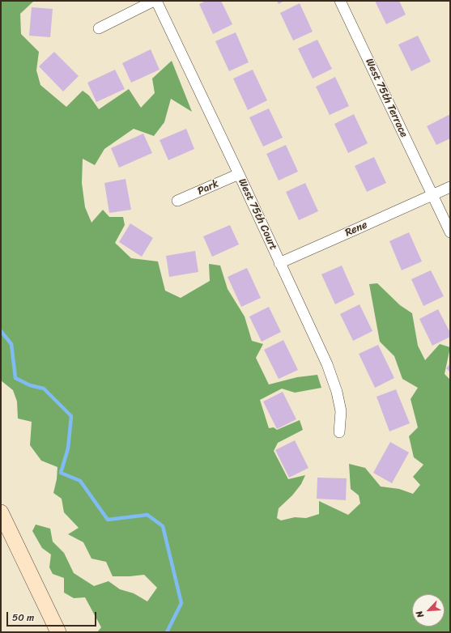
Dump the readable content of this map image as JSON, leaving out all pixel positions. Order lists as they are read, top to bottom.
{
  "streets": {
    "street": [
      "West 75th Terrace",
      "Park",
      "West 75th Court",
      "Rene"
    ]
  },
  "crossings": [
    ["West 75th Terrace", "Rene"],
    ["Park", "West 75th Court"],
    ["West 75th Court", "Rene"]
  ],
  "scale_bar": "50 m",
  "north": "bottom left"
}
